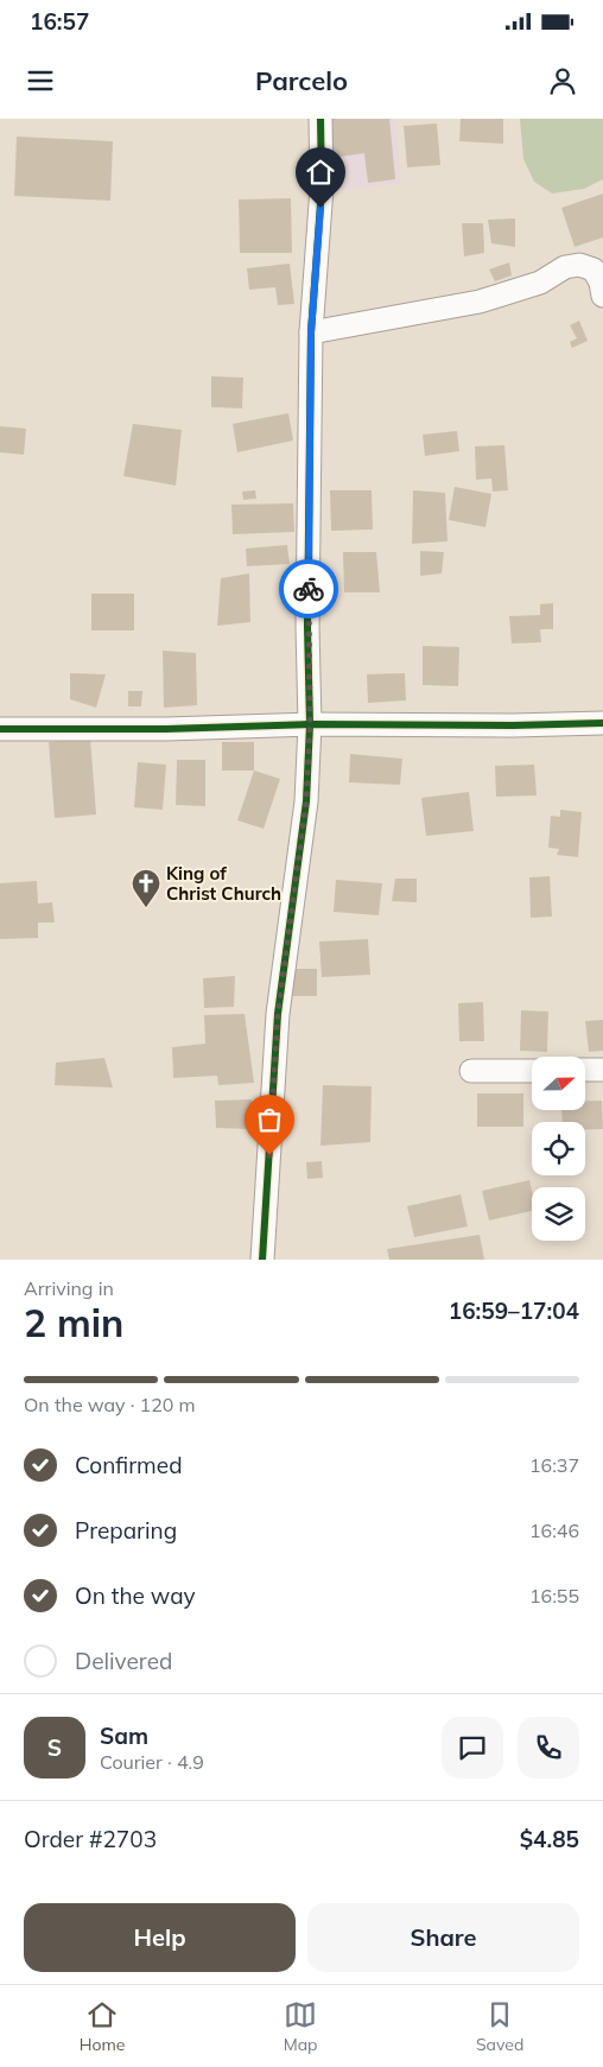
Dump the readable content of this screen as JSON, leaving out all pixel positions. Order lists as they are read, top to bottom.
{
  "places": {
    "church": ["King of Christ Church"]
  },
  "north": "right",
  "page": {
    "status": "16:57",
    "header": "Parcelo",
    "heading": ["2 min", "Arriving in", "16:59–17:04"],
    "panel": [
      "Sam",
      "Courier · 4.9",
      "Order #2703",
      "$4.85"
    ],
    "bar": "On the way · 120 m",
    "list": [
      ["Confirmed", "16:37"],
      ["Preparing", "16:46"],
      ["On the way", "16:55"],
      "Delivered"
    ],
    "round": "S",
    "buttons": ["Help", "Share"],
    "tabs": ["Home", "Map", "Saved"]
  }
}
